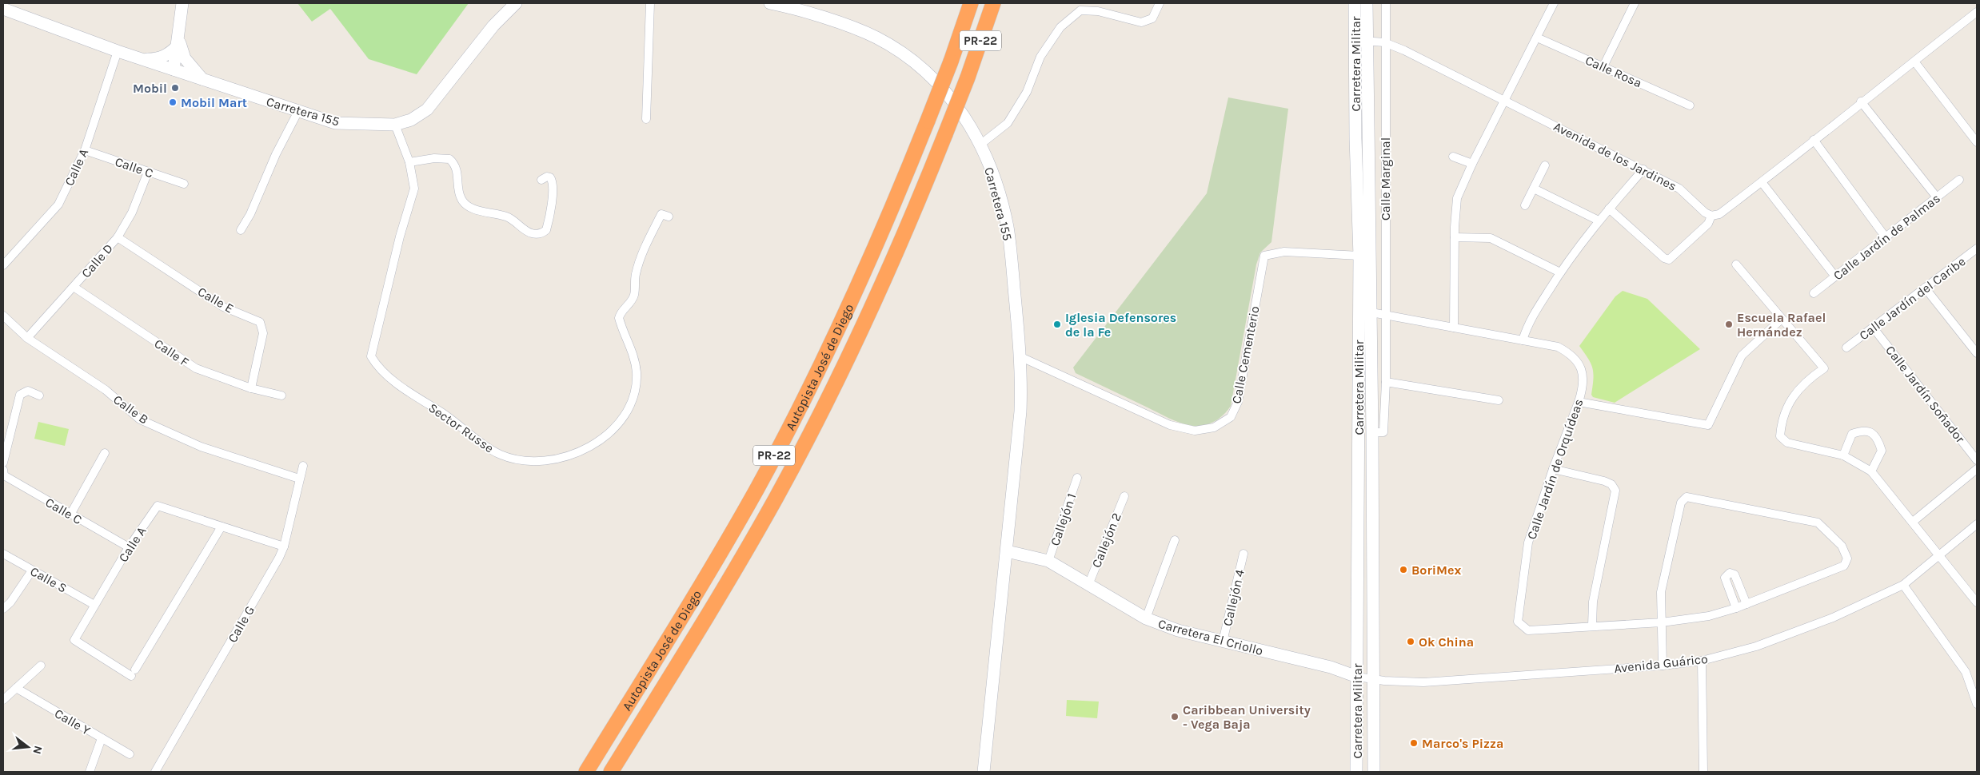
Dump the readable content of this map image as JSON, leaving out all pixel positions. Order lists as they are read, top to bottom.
{
  "streets": {
    "highway": ["PR-22", "Autopista José de Diego"],
    "street": [
      "Carretera Militar",
      "Calle Rosa",
      "Carretera 155",
      "Avenida de los Jardines",
      "Calle A",
      "Calle C",
      "Calle Marginal",
      "Calle Jardín de Palmas",
      "Calle D",
      "Calle Jardín del Caribe",
      "Calle E",
      "Calle F",
      "Calle Cementerio",
      "Calle Jardín Soñador",
      "Calle B",
      "Sector Russe",
      "Calle Jardín de Orquídeas",
      "Callejón 1",
      "Callejón 2",
      "Calle S",
      "Callejón 4",
      "Calle G",
      "Carretera El Criollo",
      "Avenida Guárico",
      "Calle Y"
    ]
  },
  "crossings": [
    ["Carretera Militar", "Avenida de los Jardines"],
    ["Carretera Militar", "Calle Marginal"],
    ["Carretera Militar", "Calle Cementerio"],
    ["Carretera Militar", "Calle Jardín de Orquídeas"],
    ["Carretera Militar", "Carretera El Criollo"],
    ["Carretera Militar", "Avenida Guárico"],
    ["Carretera 155", "Calle A"],
    ["Carretera 155", "Calle Cementerio"],
    ["Carretera 155", "Sector Russe"],
    ["Carretera 155", "Carretera El Criollo"],
    ["Avenida de los Jardines", "Calle Marginal"],
    ["Calle A", "Calle C"],
    ["Calle A", "Calle S"],
    ["Calle A", "Calle G"],
    ["Calle C", "Calle D"],
    ["Calle Marginal", "Calle Jardín de Orquídeas"],
    ["Calle D", "Calle E"],
    ["Calle D", "Calle F"],
    ["Calle D", "Calle B"],
    ["Calle Jardín del Caribe", "Calle Jardín Soñador"],
    ["Calle E", "Calle F"],
    ["Calle B", "Calle G"],
    ["Calle Jardín de Orquídeas", "Avenida Guárico"],
    ["Callejón 1", "Carretera El Criollo"],
    ["Callejón 2", "Carretera El Criollo"],
    ["Callejón 4", "Carretera El Criollo"],
    ["Carretera El Criollo", "Avenida Guárico"]
  ],
  "places": [
    "Mobil",
    "Mobil Mart",
    "Iglesia Defensores de la Fe",
    "Escuela Rafael Hernández",
    "BoriMex",
    "Ok China",
    "Caribbean University - Vega Baja",
    "Marco's Pizza"
  ],
  "north": "right"
}
